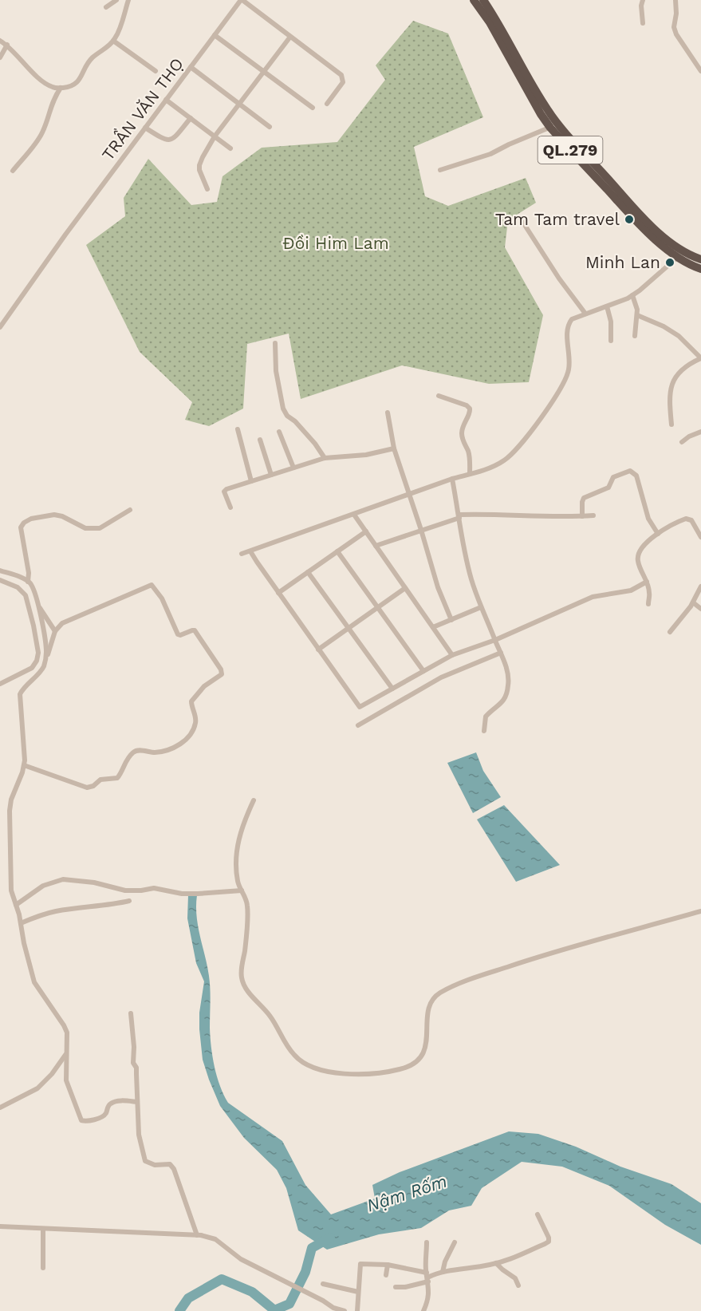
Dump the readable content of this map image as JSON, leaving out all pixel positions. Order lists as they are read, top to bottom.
{
  "streets": {
    "highway": ["QL.279"],
    "street": ["TRẦN VĂN THỌ"]
  },
  "water": ["Nậm Rốm"],
  "parks": ["Đồi Him Lam"],
  "places": ["Tam Tam travel", "Minh Lan"]
}
